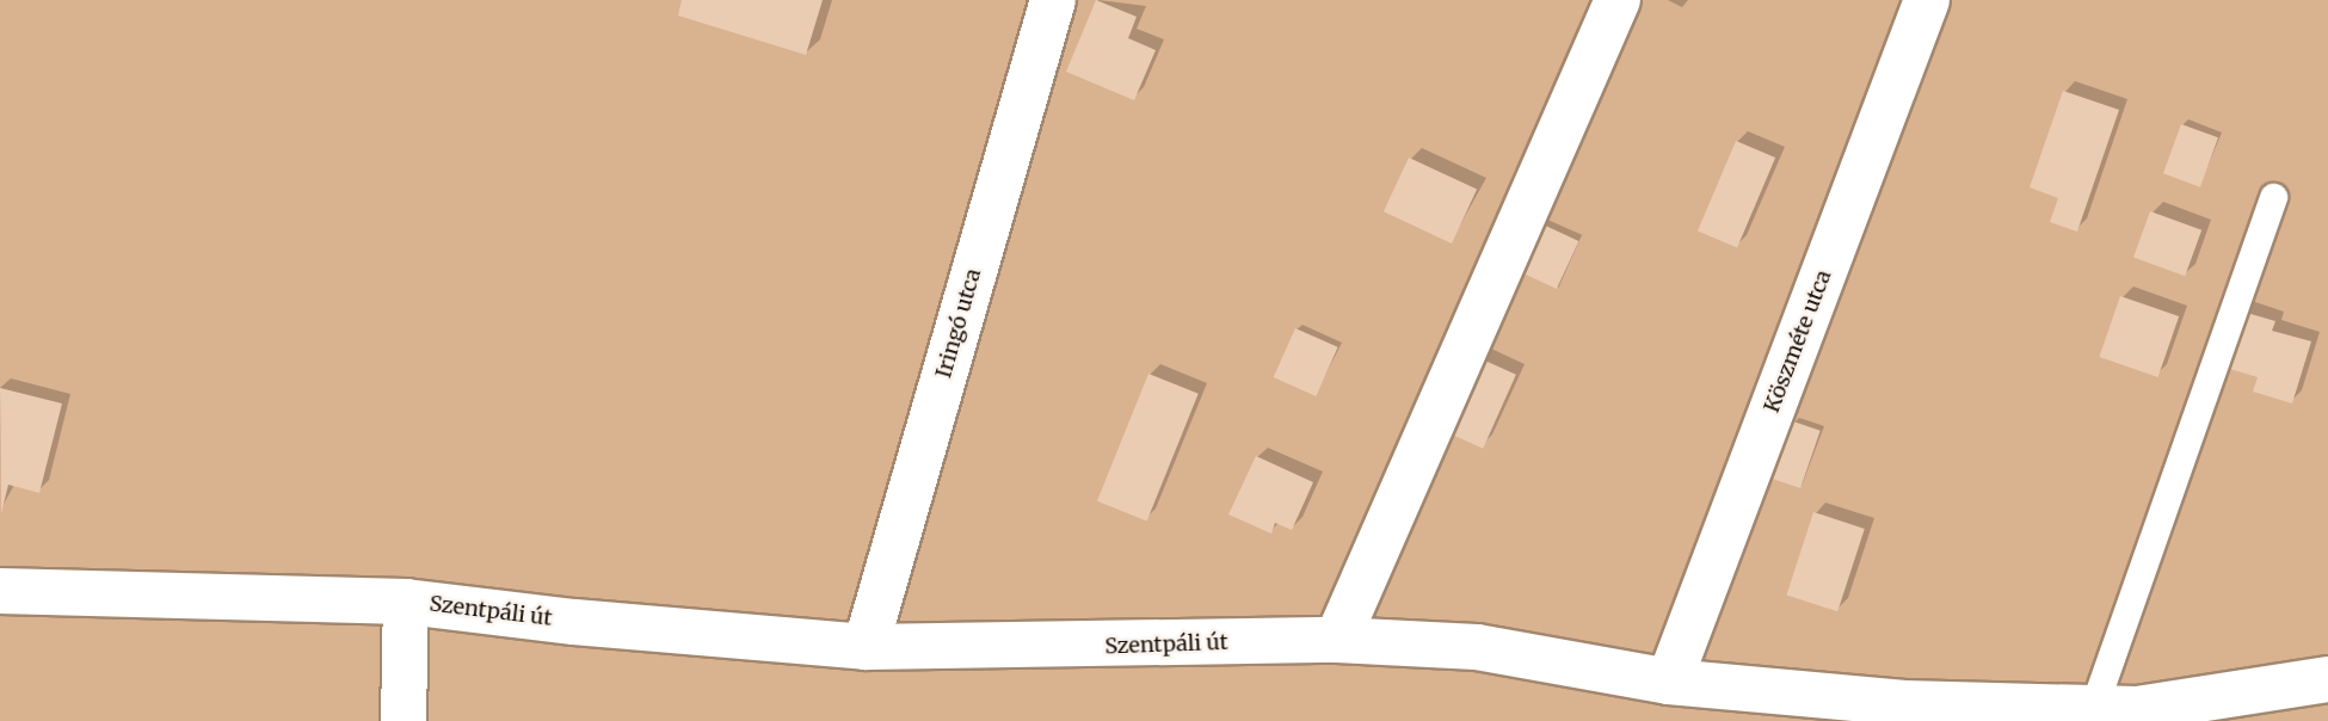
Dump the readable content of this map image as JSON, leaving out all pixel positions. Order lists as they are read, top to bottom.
{
  "streets": {
    "street": ["Iringó utca", "Köszméte utca", "Szentpáli út"]
  },
  "crossings": [
    ["Iringó utca", "Szentpáli út"],
    ["Köszméte utca", "Szentpáli út"]
  ]
}
